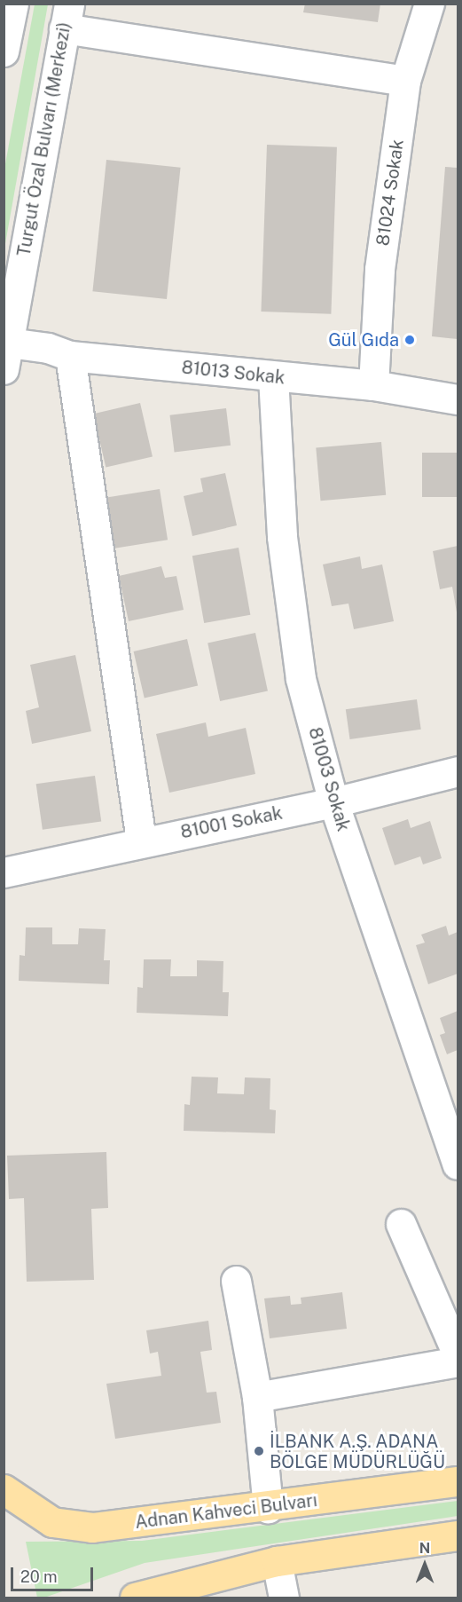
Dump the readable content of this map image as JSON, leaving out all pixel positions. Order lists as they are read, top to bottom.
{
  "streets": {
    "main road": ["Adnan Kahveci Bulvarı"],
    "street": [
      "Turgut Özal Bulvarı (Merkezi)",
      "81024 Sokak",
      "81013 Sokak",
      "81003 Sokak",
      "81001 Sokak"
    ]
  },
  "crossings": [
    ["Turgut Özal Bulvarı (Merkezi)", "81013 Sokak"],
    ["81024 Sokak", "81013 Sokak"],
    ["81013 Sokak", "81003 Sokak"],
    ["81003 Sokak", "81001 Sokak"]
  ],
  "places": ["Gül Gıda", "İLBANK A.Ş. ADANA BÖLGE MÜDÜRLÜĞÜ"],
  "scale_bar": "20 m",
  "north": "top"
}
